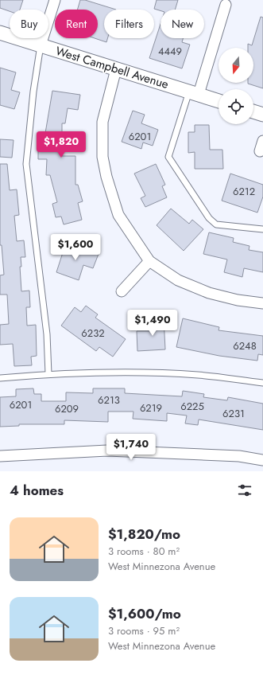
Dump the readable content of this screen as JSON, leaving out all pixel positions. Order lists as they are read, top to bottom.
{
  "streets": {
    "street": ["West Campbell Avenue"]
  },
  "house_numbers": [
    "4449",
    "6201",
    "6212",
    "6232",
    "6248",
    "6213",
    "6201",
    "6225",
    "6219",
    "6209",
    "6231"
  ],
  "north": "bottom",
  "page": {
    "chip": [
      "Buy",
      "Rent",
      "Filters",
      "New"
    ],
    "price": [
      "$1,820",
      "$1,600",
      "$1,490",
      "$1,740"
    ],
    "heading": "4 homes",
    "list": [
      {
        "name": "$1,820/mo",
        "note": "3 rooms · 80 m² · West Minnezona Avenue"
      },
      {
        "name": "$1,600/mo",
        "note": "3 rooms · 95 m² · West Minnezona Avenue"
      }
    ]
  }
}
